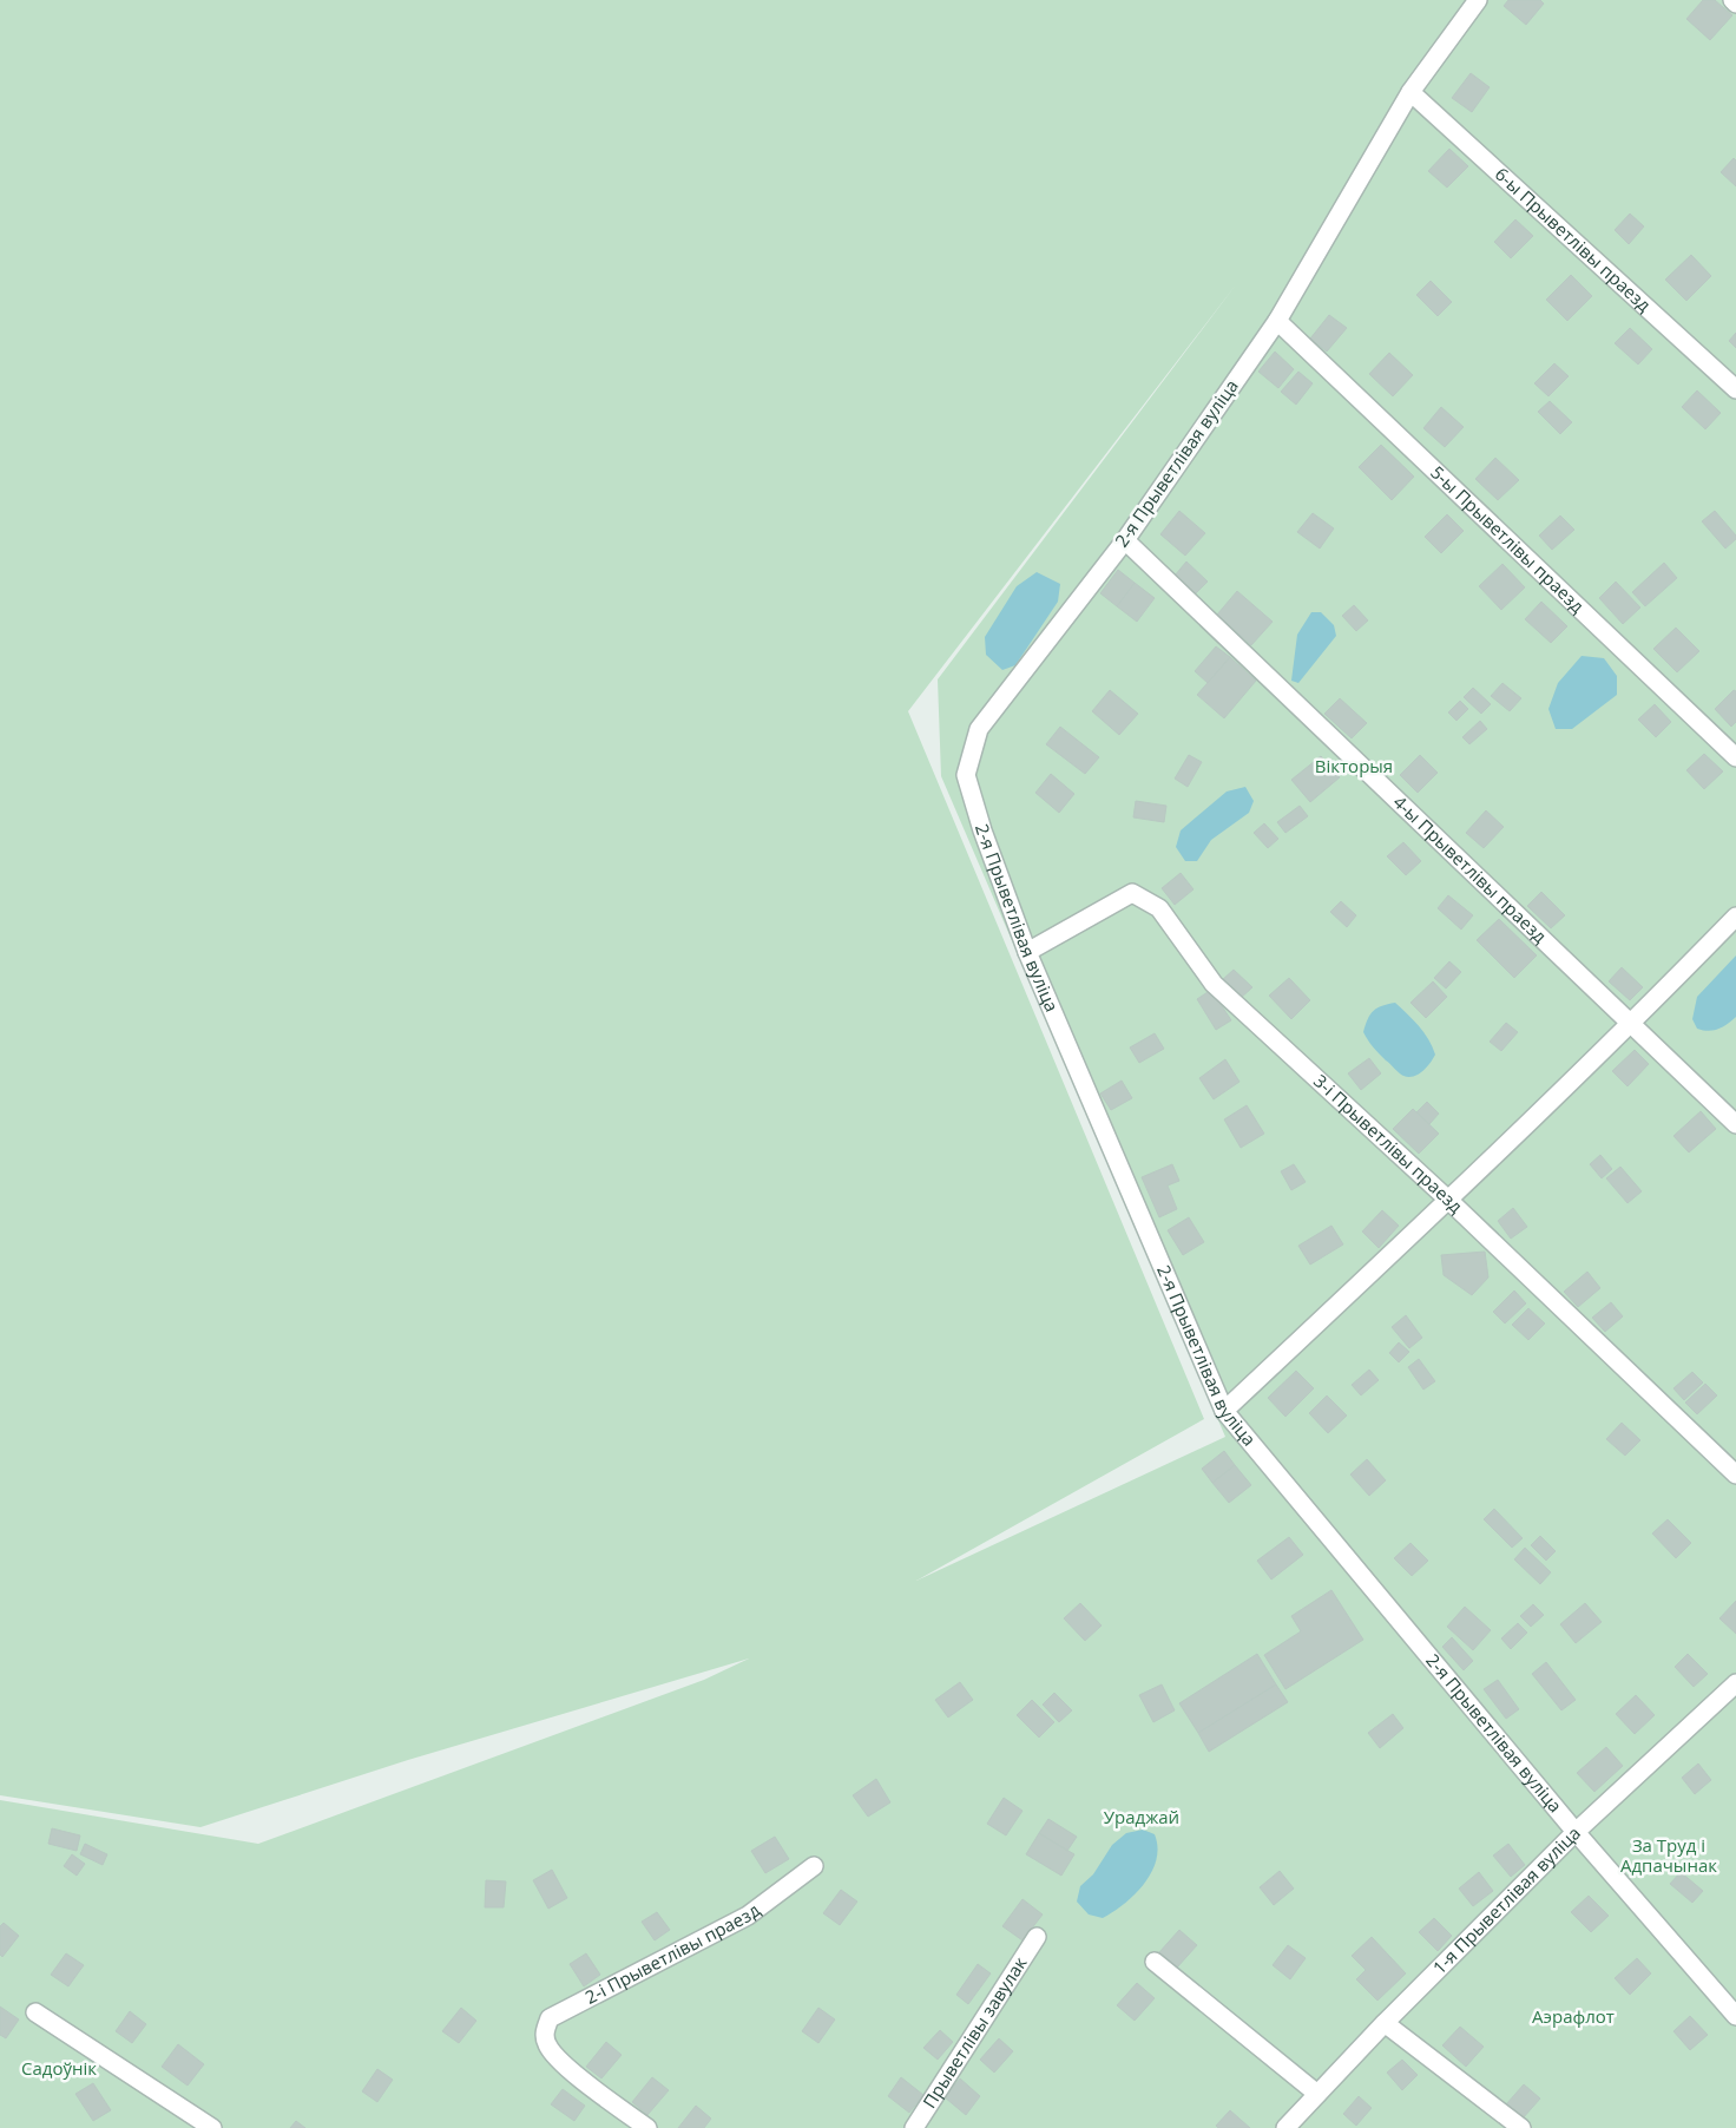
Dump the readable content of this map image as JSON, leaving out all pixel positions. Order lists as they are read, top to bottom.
{
  "streets": {
    "lane": [
      "6-ы Прыветлівы праезд",
      "2-я Прыветлівая вуліца",
      "5-ы Прыветлівы праезд",
      "4-ы Прыветлівы праезд",
      "3-і Прыветлівы праезд",
      "1-я Прыветлівая вуліца",
      "2-і Прыветлівы праезд",
      "Прыветлівы завулак"
    ]
  },
  "crossings": [
    ["6-ы Прыветлівы праезд", "2-я Прыветлівая вуліца"],
    ["2-я Прыветлівая вуліца", "5-ы Прыветлівы праезд"],
    ["2-я Прыветлівая вуліца", "4-ы Прыветлівы праезд"],
    ["2-я Прыветлівая вуліца", "3-і Прыветлівы праезд"],
    ["2-я Прыветлівая вуліца", "1-я Прыветлівая вуліца"]
  ],
  "parks": [
    "Вікторыя",
    "Ураджай",
    "За Труд і Адпачынак",
    "Аэрафлот",
    "Садоўнік"
  ]
}
